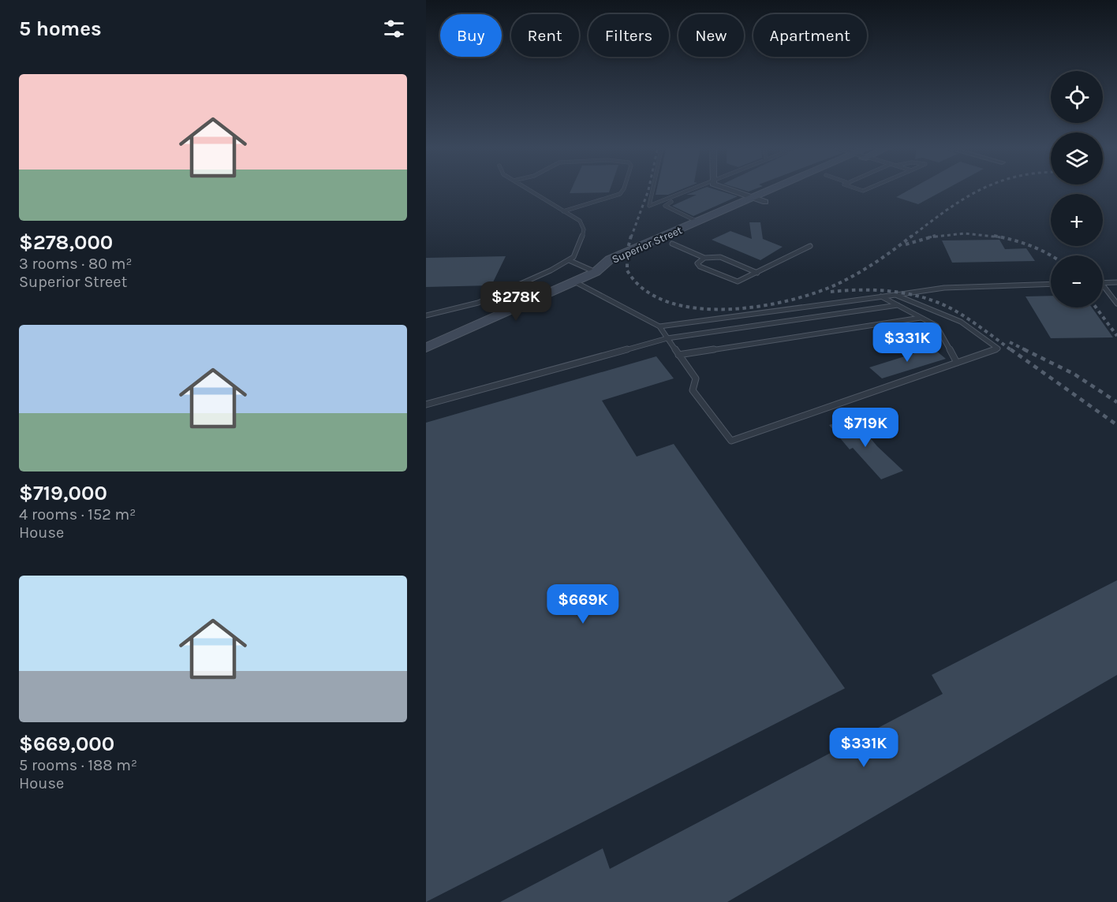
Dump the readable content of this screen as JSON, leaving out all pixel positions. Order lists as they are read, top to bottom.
{
  "streets": {
    "main road": ["Superior Street"]
  },
  "page": {
    "heading": "5 homes",
    "chip": [
      "Buy",
      "Rent",
      "Filters",
      "New",
      "Apartment"
    ],
    "list": [
      {
        "name": "$278,000",
        "note": "3 rooms · 80 m² · Superior Street"
      },
      {
        "name": "$719,000",
        "note": "4 rooms · 152 m² · House"
      },
      {
        "name": "$669,000",
        "note": "5 rooms · 188 m² · House"
      }
    ],
    "map_buttons": ["+", "−"],
    "price": [
      "$278K",
      "$331K",
      "$719K",
      "$669K",
      "$331K"
    ]
  }
}
